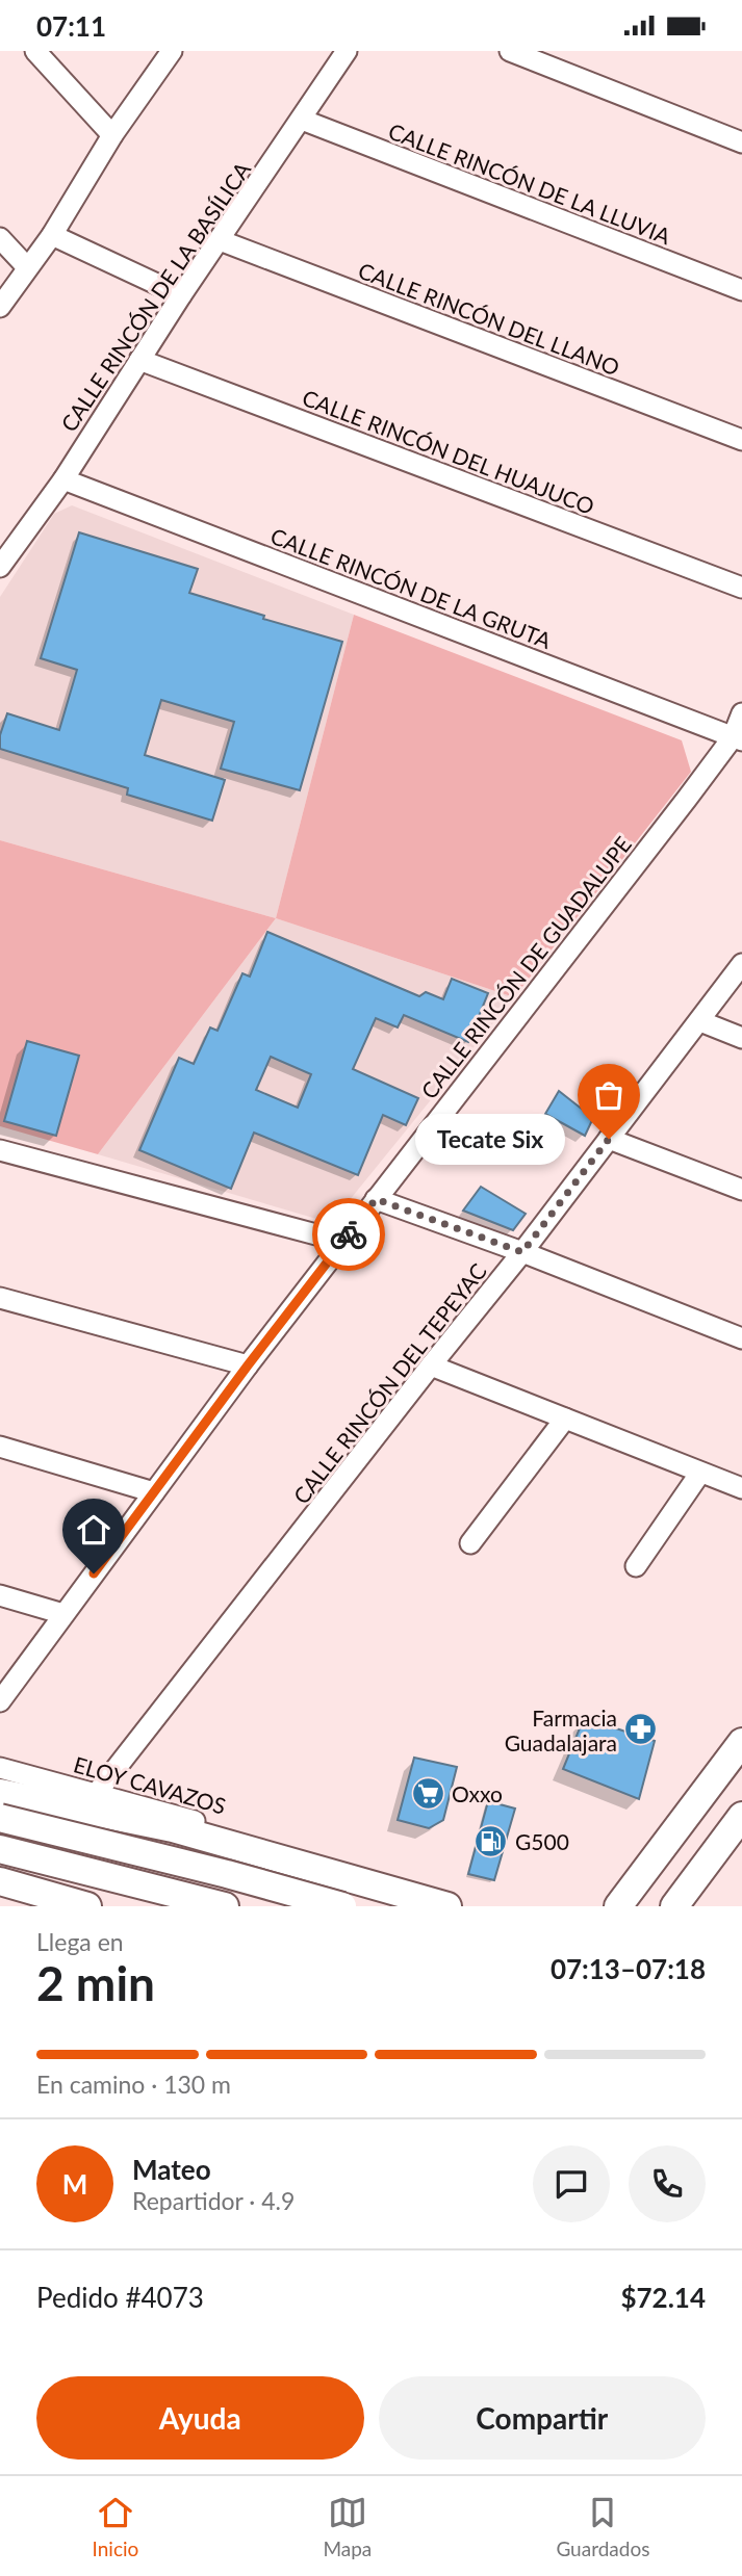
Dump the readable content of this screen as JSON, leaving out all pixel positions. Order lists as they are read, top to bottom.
{
  "streets": {
    "street": [
      "CALLE RINCÓN DE LA LLUVIA",
      "CALLE RINCÓN DE LA BASÍLICA",
      "CALLE RINCÓN DEL LLANO",
      "CALLE RINCÓN DEL HUAJUCO",
      "CALLE RINCÓN DE LA GRUTA",
      "CALLE RINCÓN DE GUADALUPE",
      "CALLE RINCÓN DEL TEPEYAC",
      "ELOY CAVAZOS"
    ]
  },
  "crossings": [
    ["CALLE RINCÓN DE LA LLUVIA", "CALLE RINCÓN DE LA BASÍLICA"],
    ["CALLE RINCÓN DE LA BASÍLICA", "CALLE RINCÓN DEL LLANO"],
    ["CALLE RINCÓN DE LA BASÍLICA", "CALLE RINCÓN DEL HUAJUCO"],
    ["CALLE RINCÓN DE LA BASÍLICA", "CALLE RINCÓN DE LA GRUTA"],
    ["CALLE RINCÓN DE LA GRUTA", "CALLE RINCÓN DE GUADALUPE"],
    ["CALLE RINCÓN DEL TEPEYAC", "ELOY CAVAZOS"]
  ],
  "places": {
    "other": ["Tecate Six"],
    "pharmacy": ["Farmacia Guadalajara"],
    "supermarket": ["Oxxo"],
    "fuel station": ["G500"]
  },
  "page": {
    "status": "07:11",
    "bubble": "Tecate Six",
    "heading": ["2 min", "Llega en", "07:13–07:18"],
    "panel": [
      "Mateo",
      "Repartidor · 4.9",
      "Pedido #4073",
      "$72.14"
    ],
    "bar": "En camino · 130 m",
    "round": "M",
    "buttons": ["Ayuda", "Compartir"],
    "tabs": ["Inicio", "Mapa", "Guardados"]
  }
}
